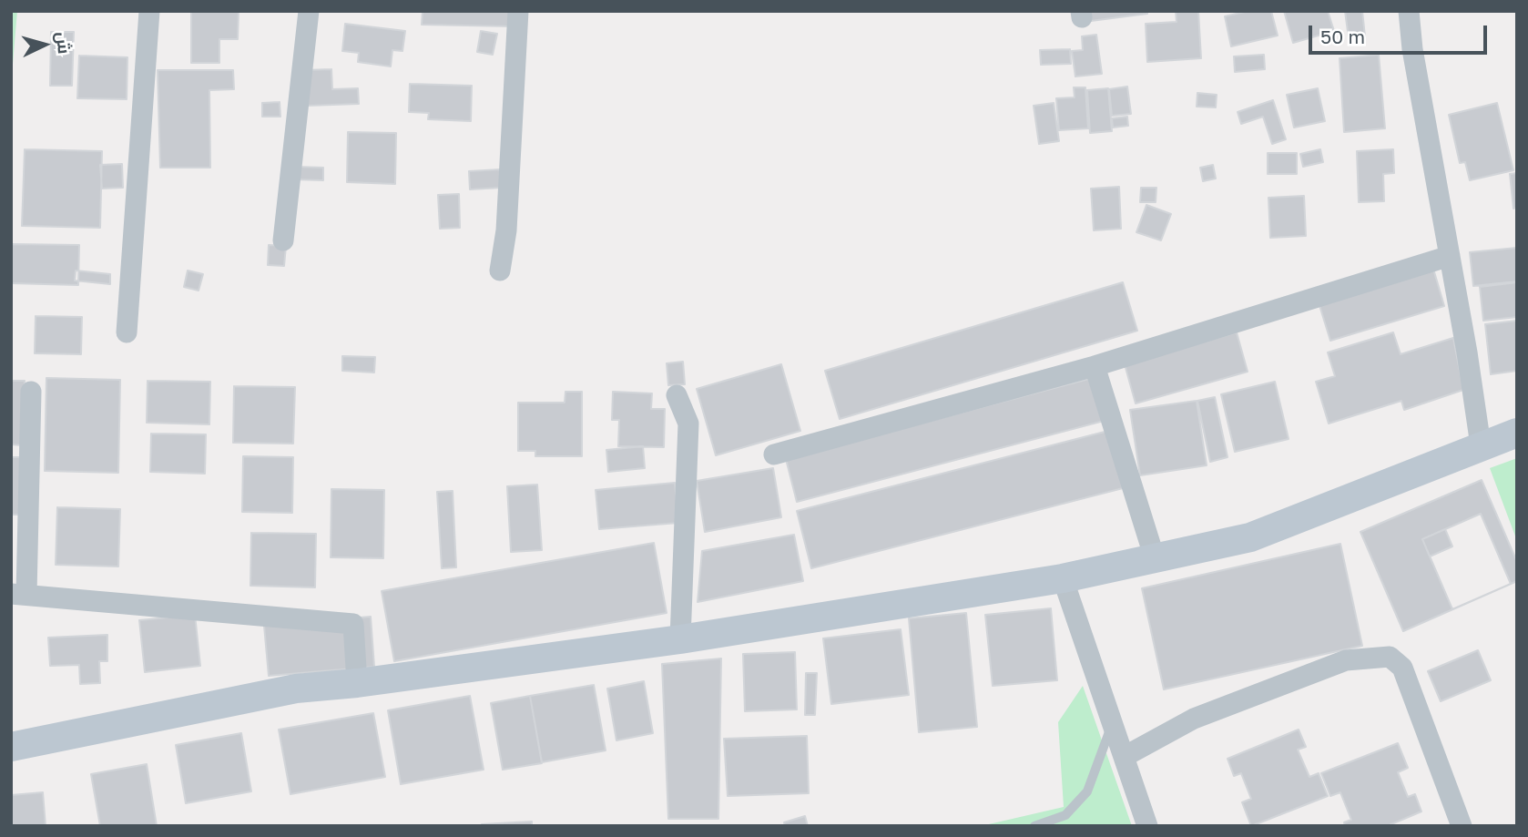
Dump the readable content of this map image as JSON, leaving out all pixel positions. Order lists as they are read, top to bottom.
{
  "scale_bar": "50 m",
  "north": "right"
}
